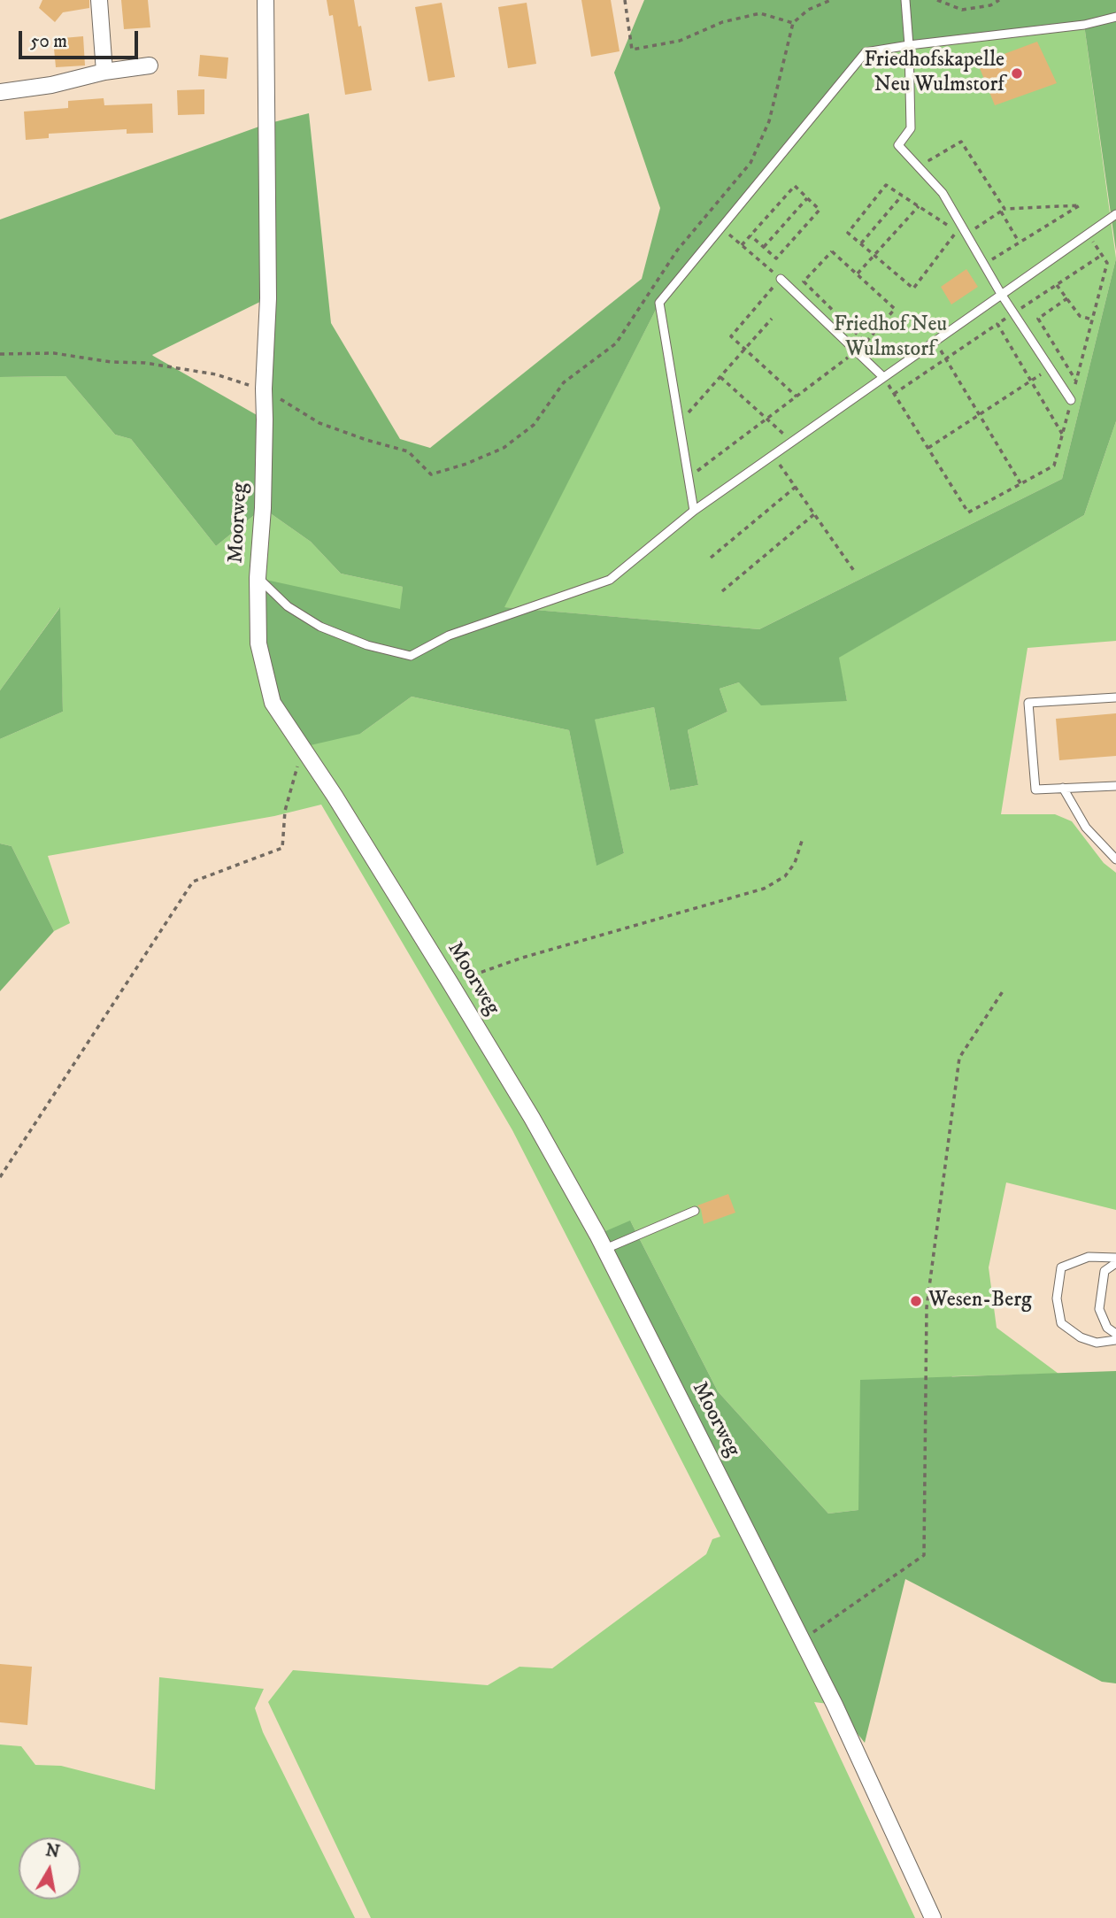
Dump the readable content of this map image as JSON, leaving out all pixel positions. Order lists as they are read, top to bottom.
{
  "streets": {
    "street": ["Moorweg"]
  },
  "parks": ["Friedhof Neu Wulmstorf"],
  "places": ["Friedhofskapelle Neu Wulmstorf", "Wesen-Berg"],
  "scale_bar": "50 m",
  "north": "top"
}
